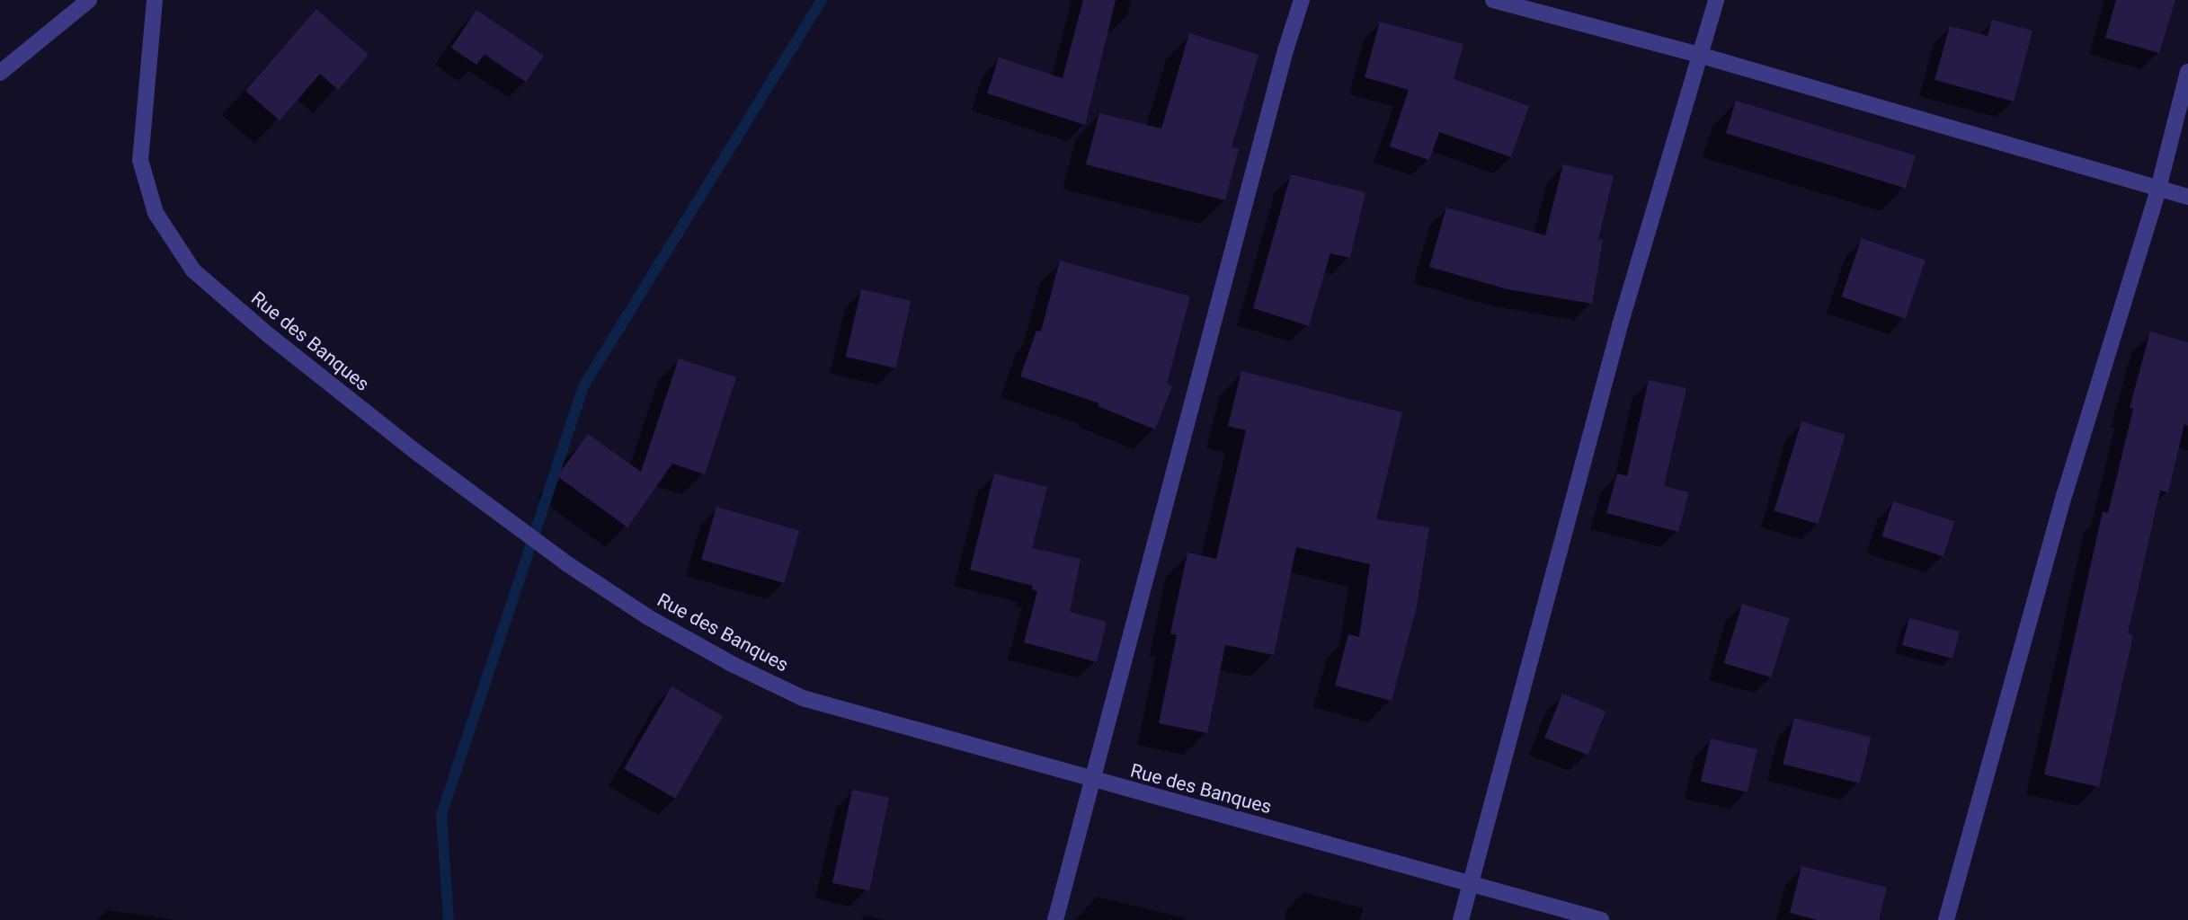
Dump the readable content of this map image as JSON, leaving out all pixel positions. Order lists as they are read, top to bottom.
{
  "streets": {
    "street": ["Rue des Banques"]
  }
}
